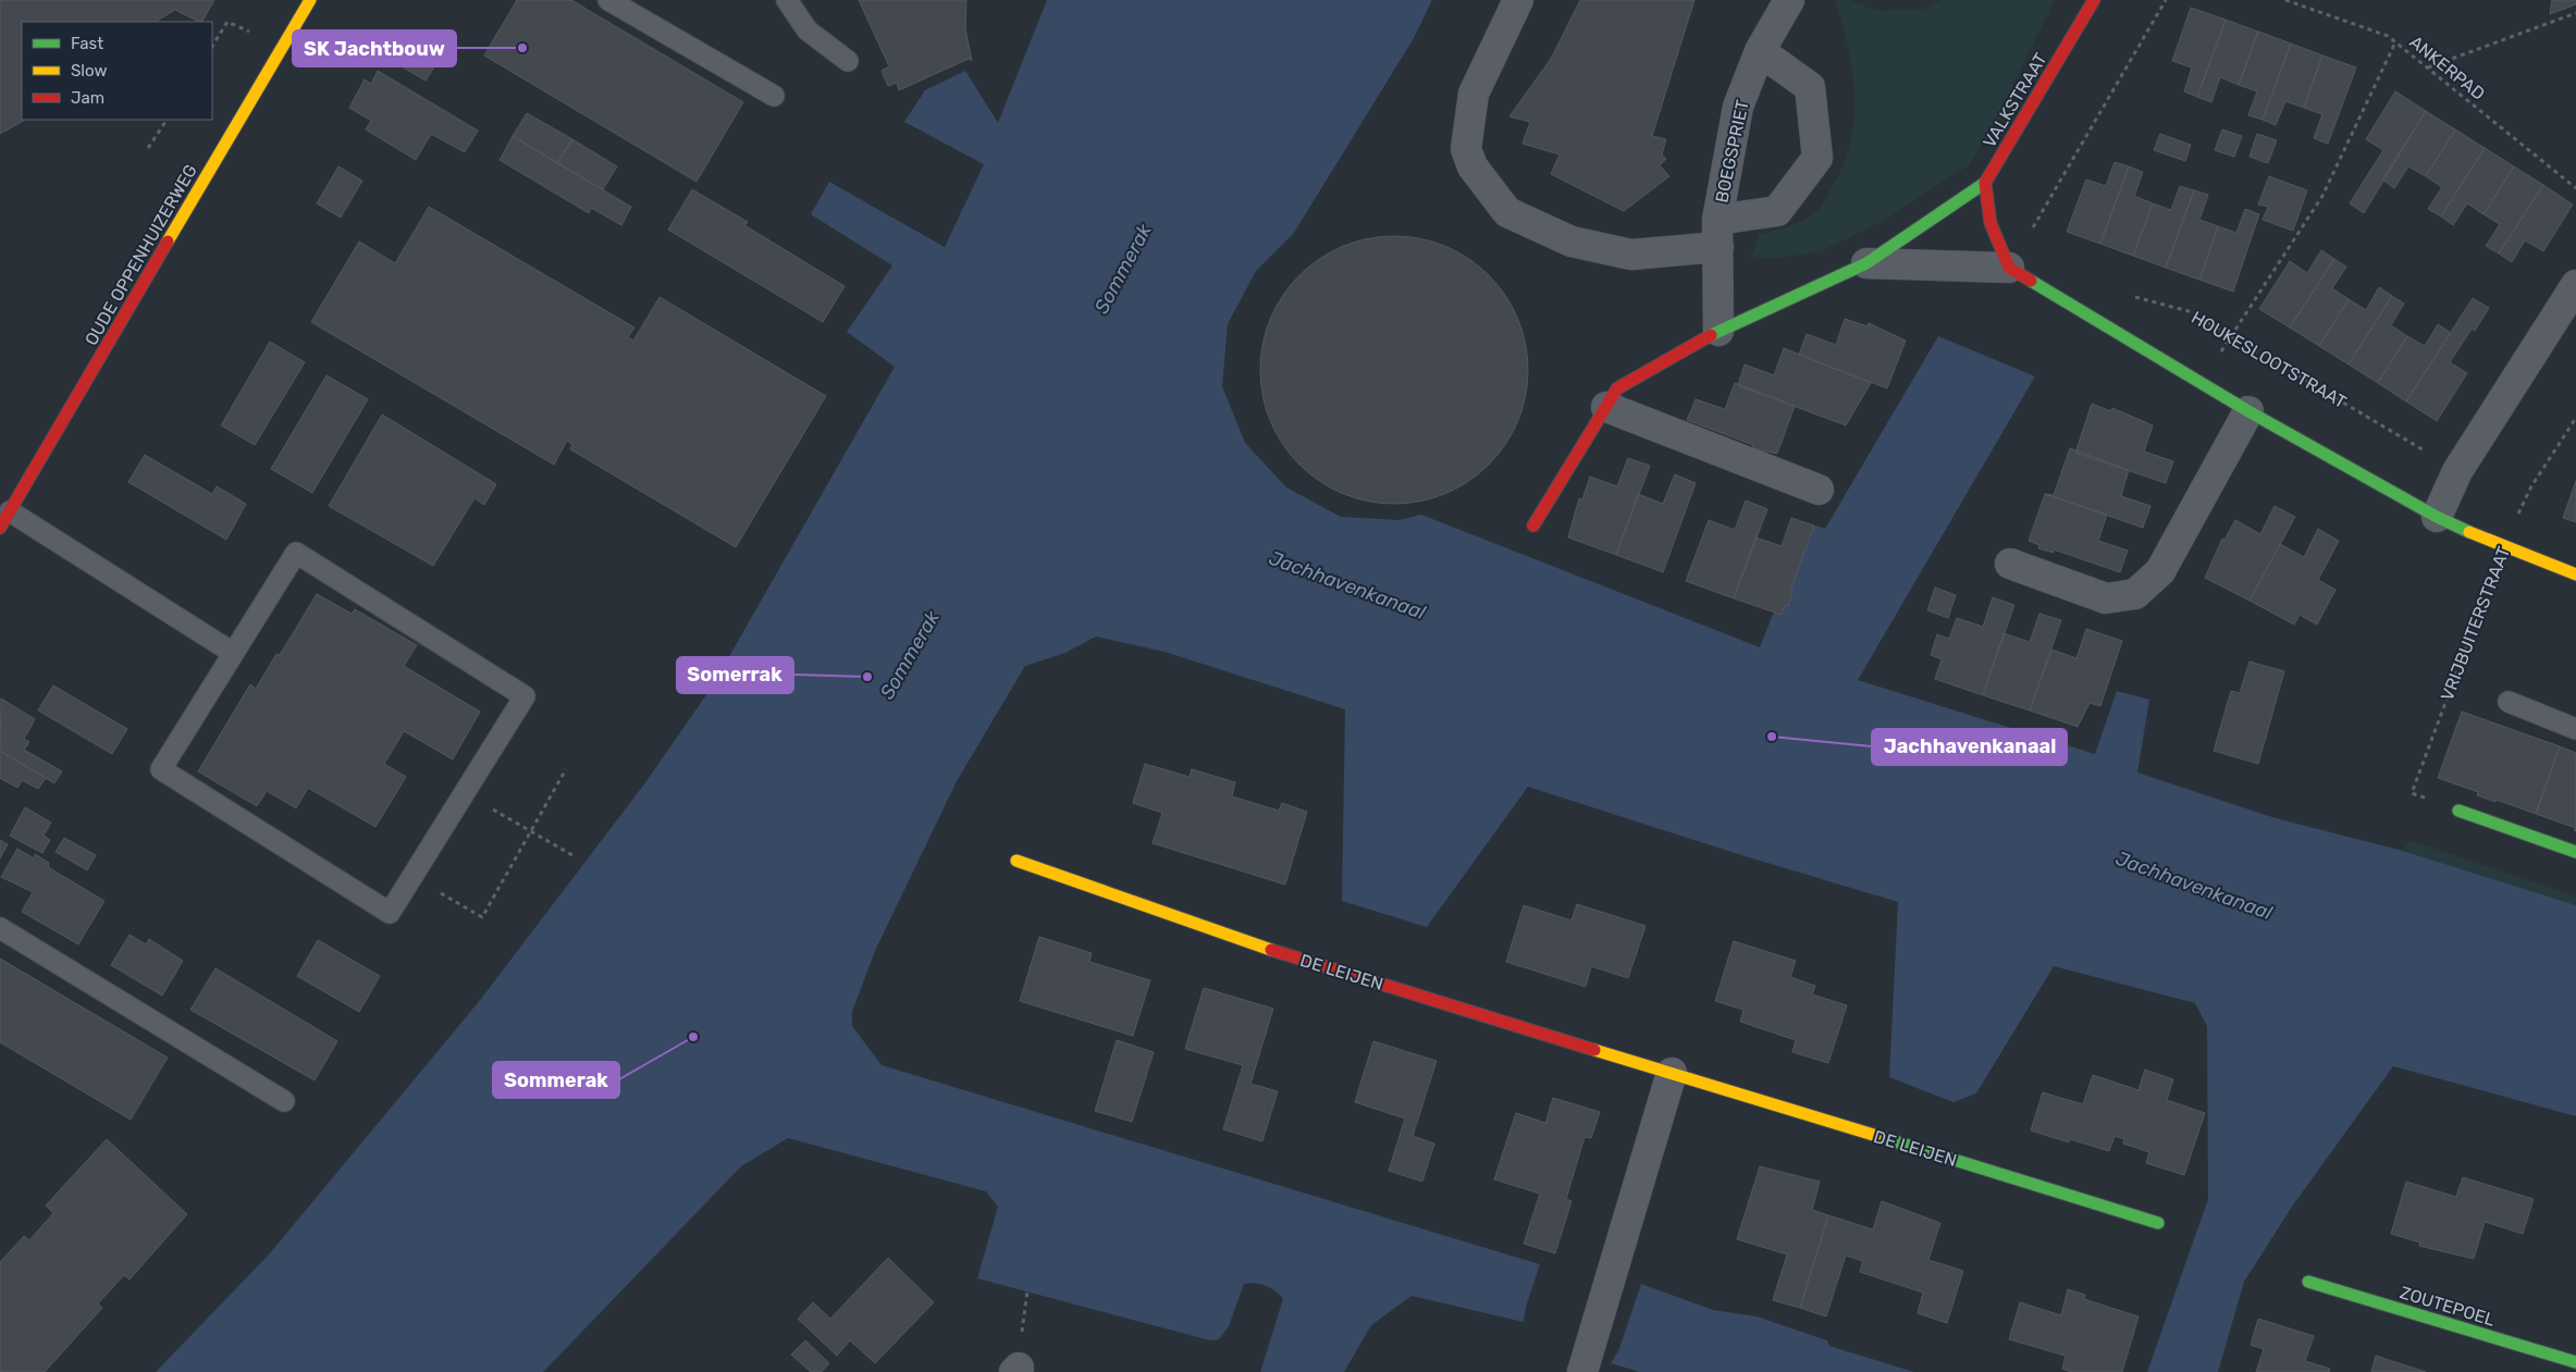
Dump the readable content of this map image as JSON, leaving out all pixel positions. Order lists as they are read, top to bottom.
{
  "streets": {
    "street": [
      "VALKSTRAAT",
      "BOEGSPRIET",
      "OUDE OPPENHUIZERWEG",
      "DE LEIJEN",
      "ZOUTEPOEL"
    ],
    "path": ["ANKERPAD", "HOUKESLOOTSTRAAT", "VRIJBUITERSTRAAT"]
  },
  "water": ["Sommerak", "Jachhavenkanaal"],
  "places": [
    "SK Jachtbouw",
    "Somerrak",
    "Jachhavenkanaal",
    "Sommerak"
  ],
  "legend": ["Fast", "Slow", "Jam"]
}
